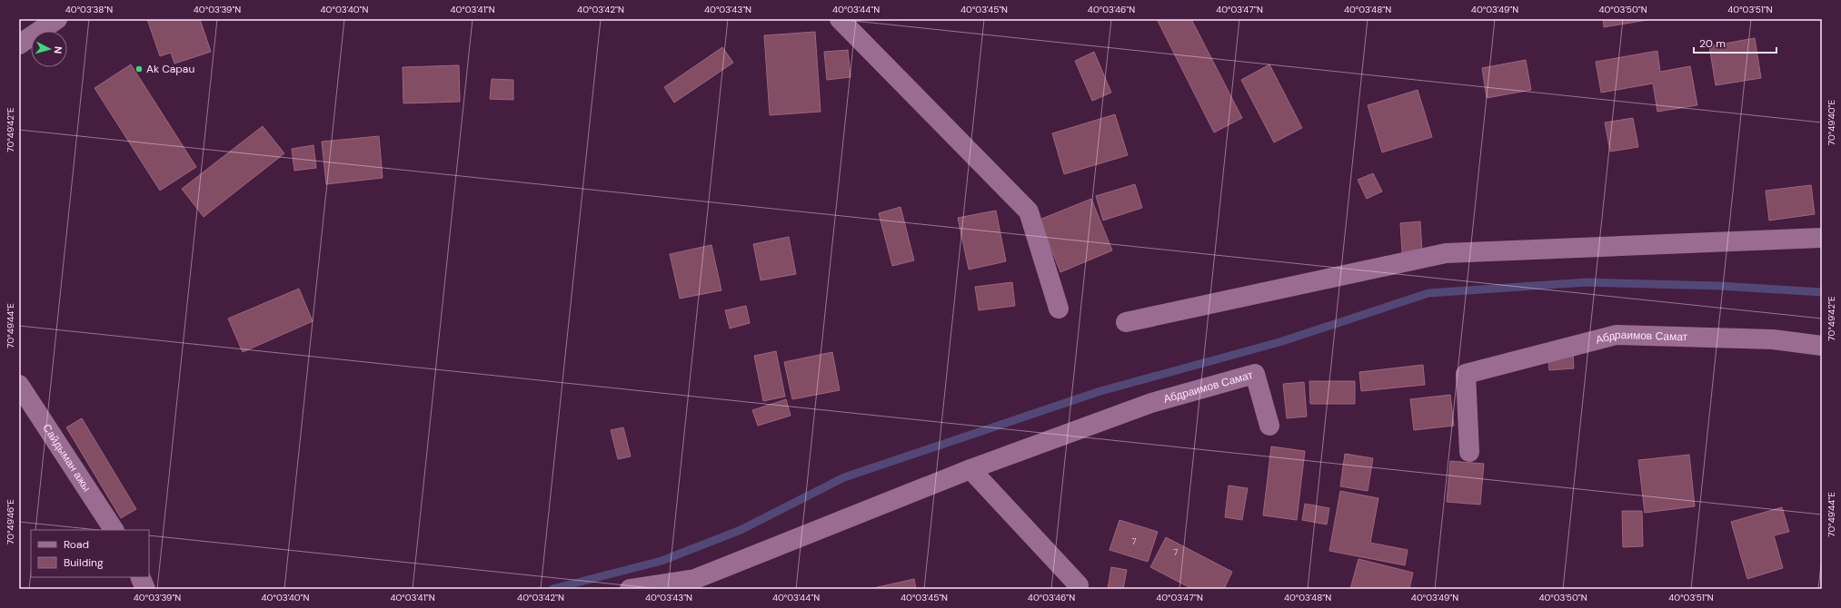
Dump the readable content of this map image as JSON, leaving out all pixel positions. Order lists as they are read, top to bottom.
{
  "streets": {
    "street": ["Абдраимов Самат", "Сайдыман ажы"]
  },
  "places": ["Ak Capau"],
  "house_numbers": ["7", "7"],
  "legend": ["Road", "Building"],
  "scale_bar": "20 m",
  "north": "right",
  "coordinates": [
    "40°03'38\"N",
    "40°03'39\"N",
    "40°03'40\"N",
    "40°03'41\"N",
    "40°03'42\"N",
    "40°03'43\"N",
    "40°03'44\"N",
    "40°03'45\"N",
    "40°03'46\"N",
    "40°03'47\"N",
    "40°03'48\"N",
    "40°03'49\"N",
    "40°03'50\"N",
    "40°03'51\"N",
    "70°49'40\"E",
    "70°49'42\"E",
    "70°49'44\"E",
    "70°49'46\"E"
  ]
}
